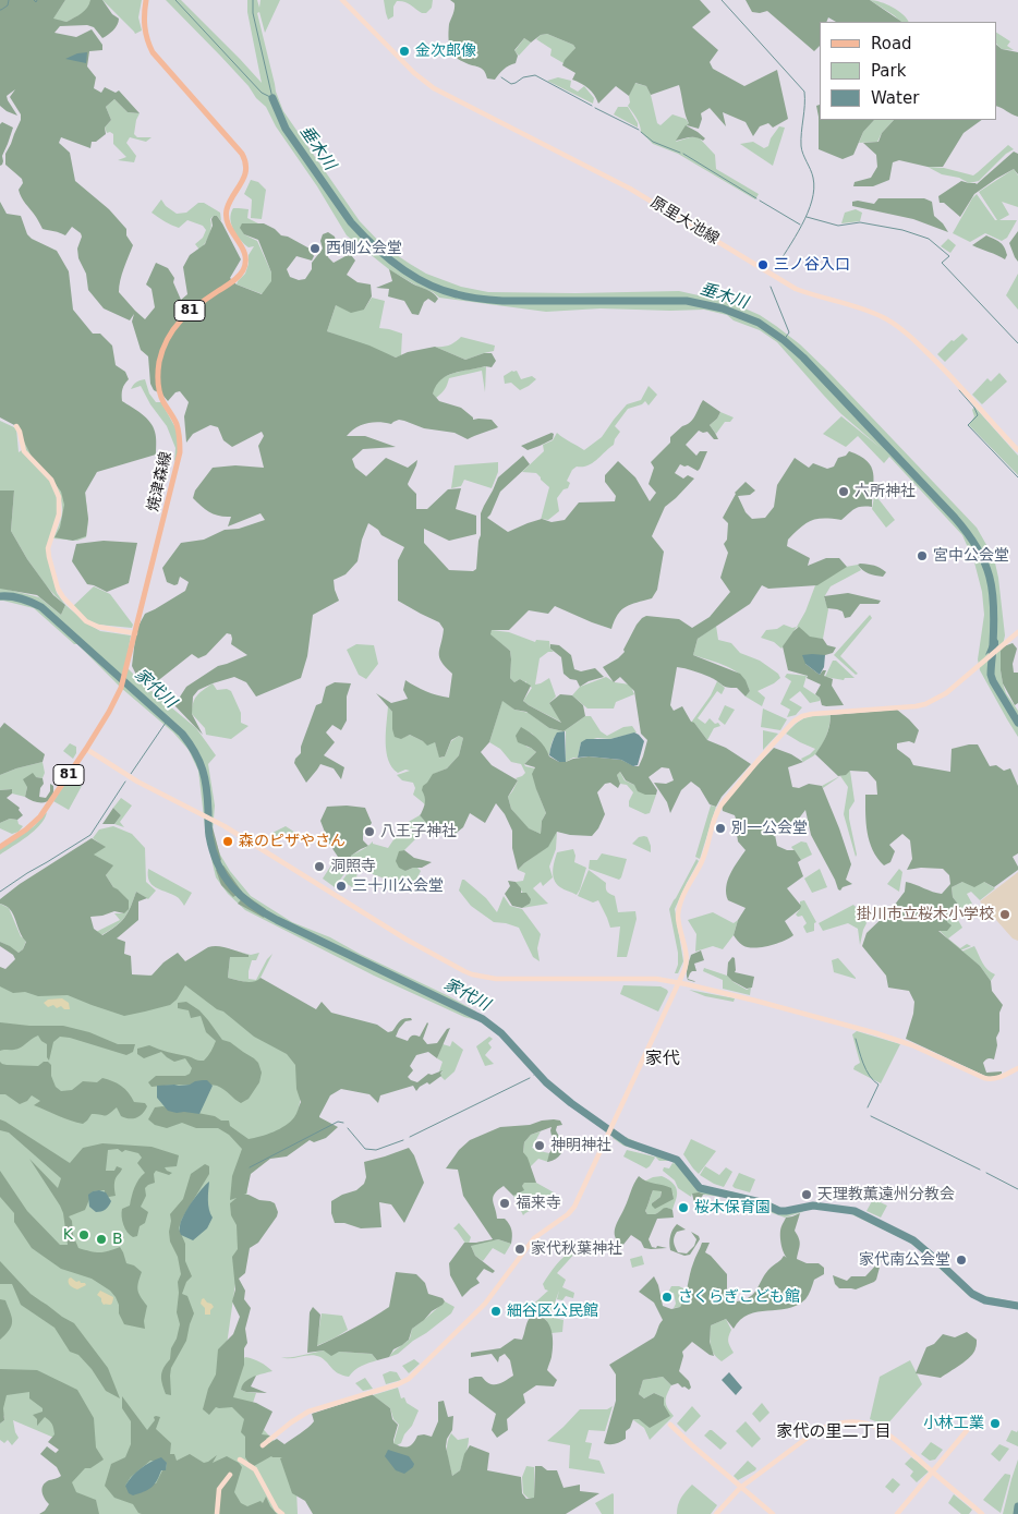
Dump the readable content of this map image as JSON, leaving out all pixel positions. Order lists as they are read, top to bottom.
{
  "streets": {
    "main road": ["81", "焼津森線"],
    "street": ["原里大池線"]
  },
  "districts": ["家代", "家代の里二丁目"],
  "water": ["垂木川", "家代川"],
  "places": [
    "金次郎像",
    "西側公会堂",
    "三ノ谷入口",
    "六所神社",
    "宮中公会堂",
    "別一公会堂",
    "八王子神社",
    "森のピザやさん",
    "洞照寺",
    "三十川公会堂",
    "掛川市立桜木小学校",
    "神明神社",
    "天理教薫遠州分教会",
    "福来寺",
    "桜木保育園",
    "K",
    "B",
    "家代秋葉神社",
    "家代南公会堂",
    "さくらぎこども館",
    "細谷区公民館",
    "小林工業"
  ],
  "legend": ["Road", "Park", "Water"]
}
